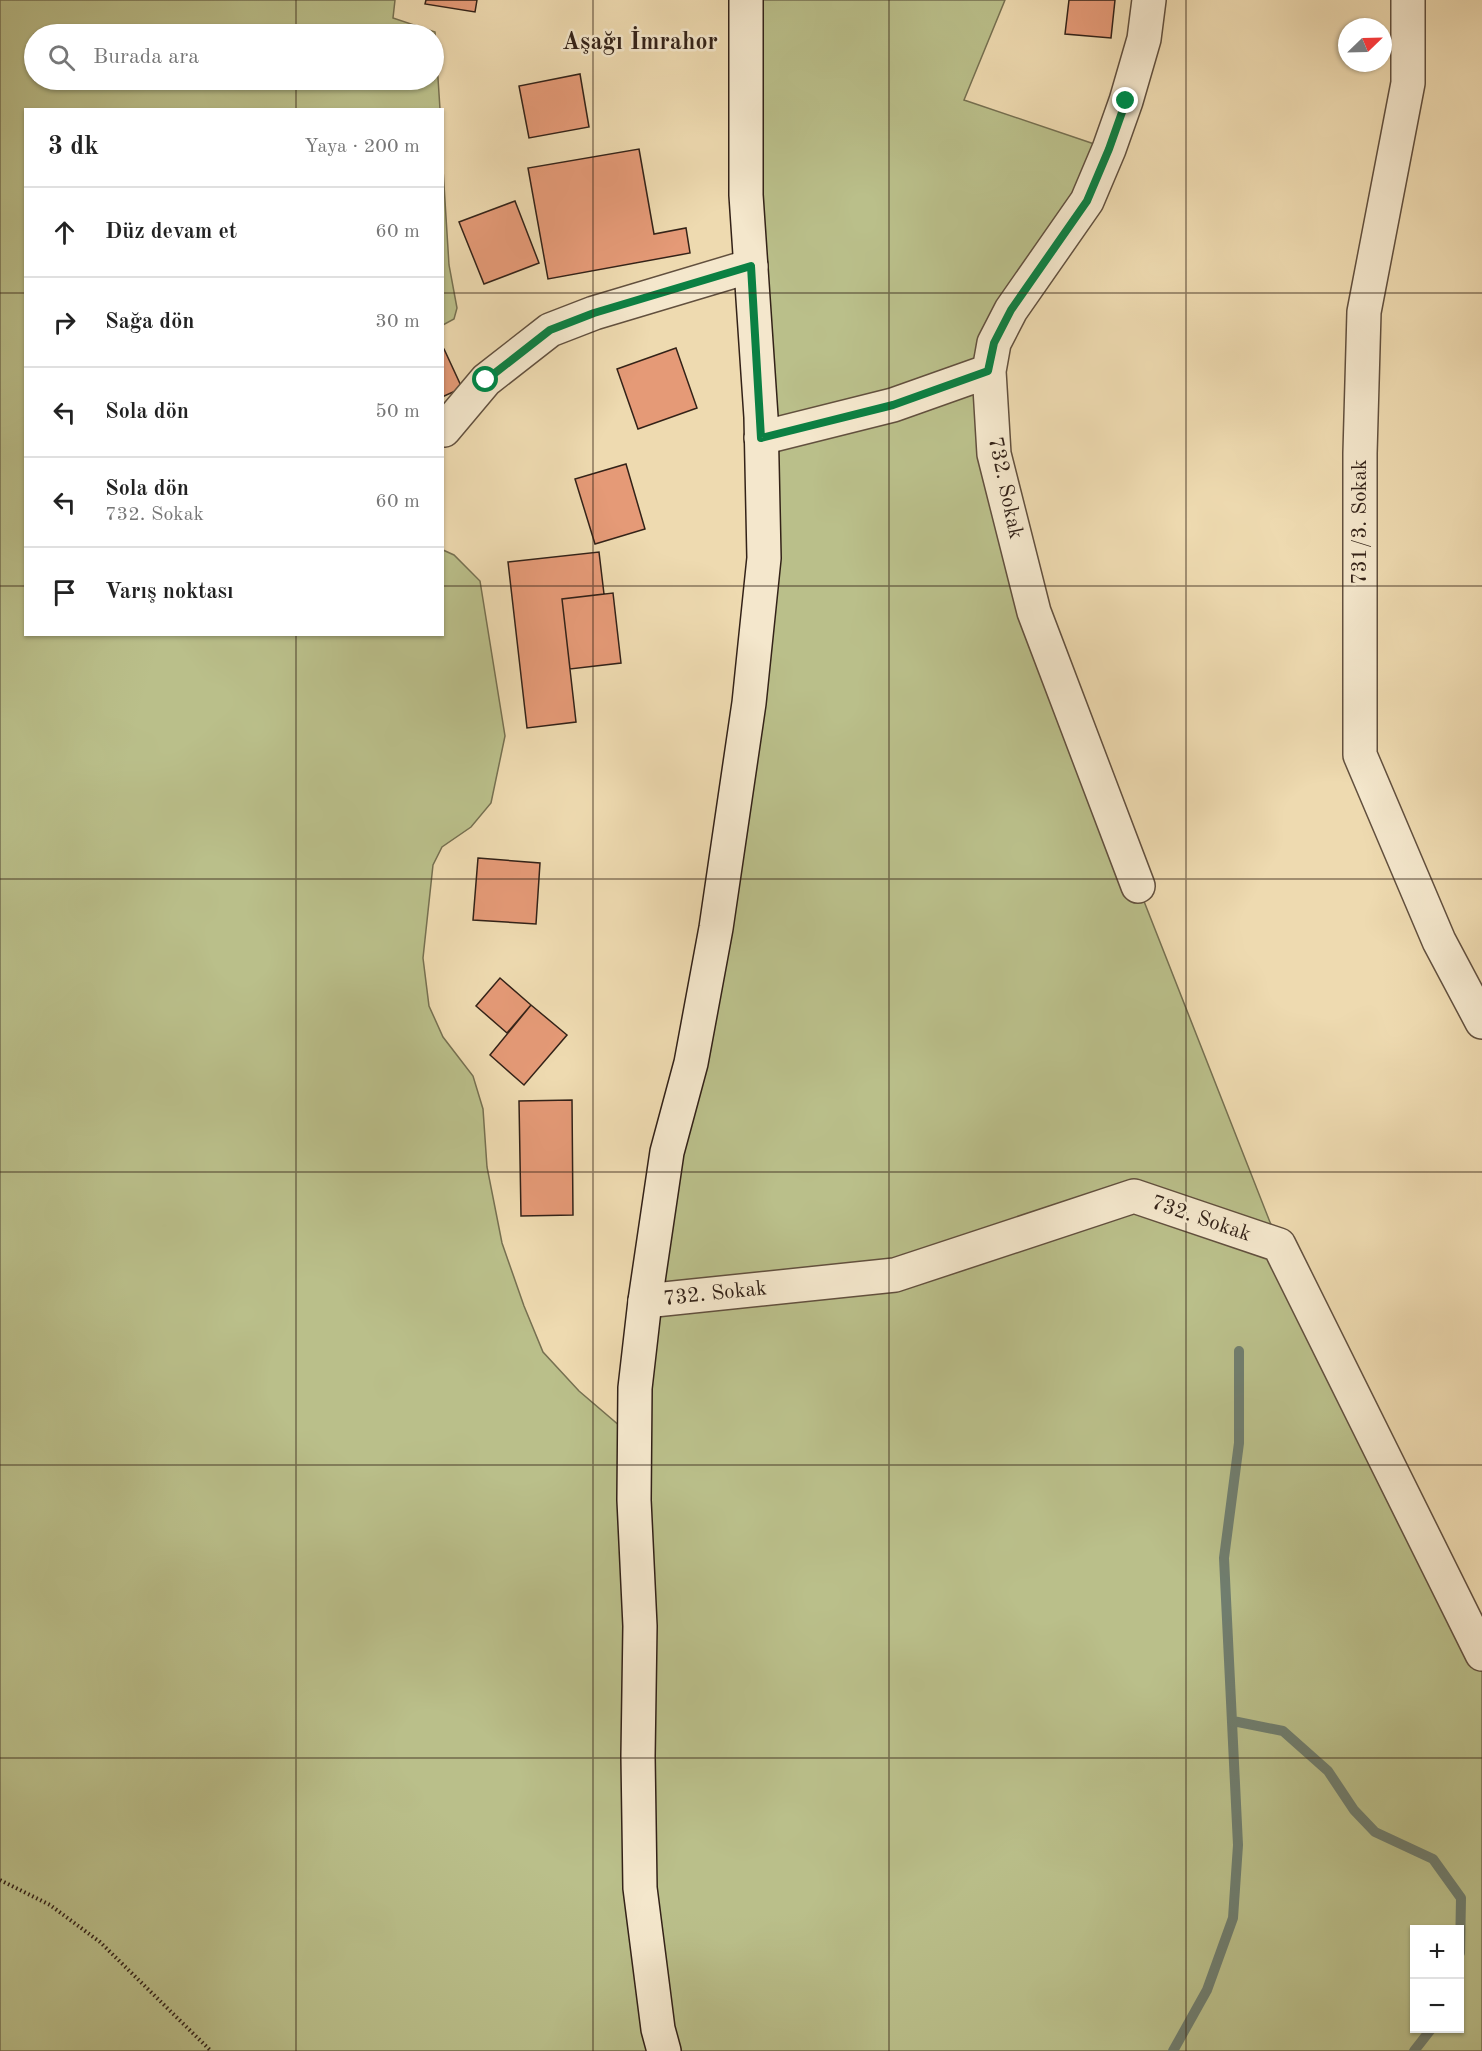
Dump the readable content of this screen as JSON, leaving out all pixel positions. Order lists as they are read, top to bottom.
{
  "streets": {
    "street": ["732. Sokak", "731/3. Sokak"]
  },
  "districts": ["Aşağı İmrahor"],
  "north": "top right",
  "page": {
    "search": "Burada ara",
    "heading": ["3 dk", "Yaya · 200 m"],
    "list": [
      ["Düz devam et", "60 m"],
      ["Sağa dön", "30 m"],
      ["Sola dön", "50 m"],
      ["Sola dön", "732. Sokak", "60 m"],
      "Varış noktası"
    ],
    "map_buttons": ["+", "−"]
  }
}
